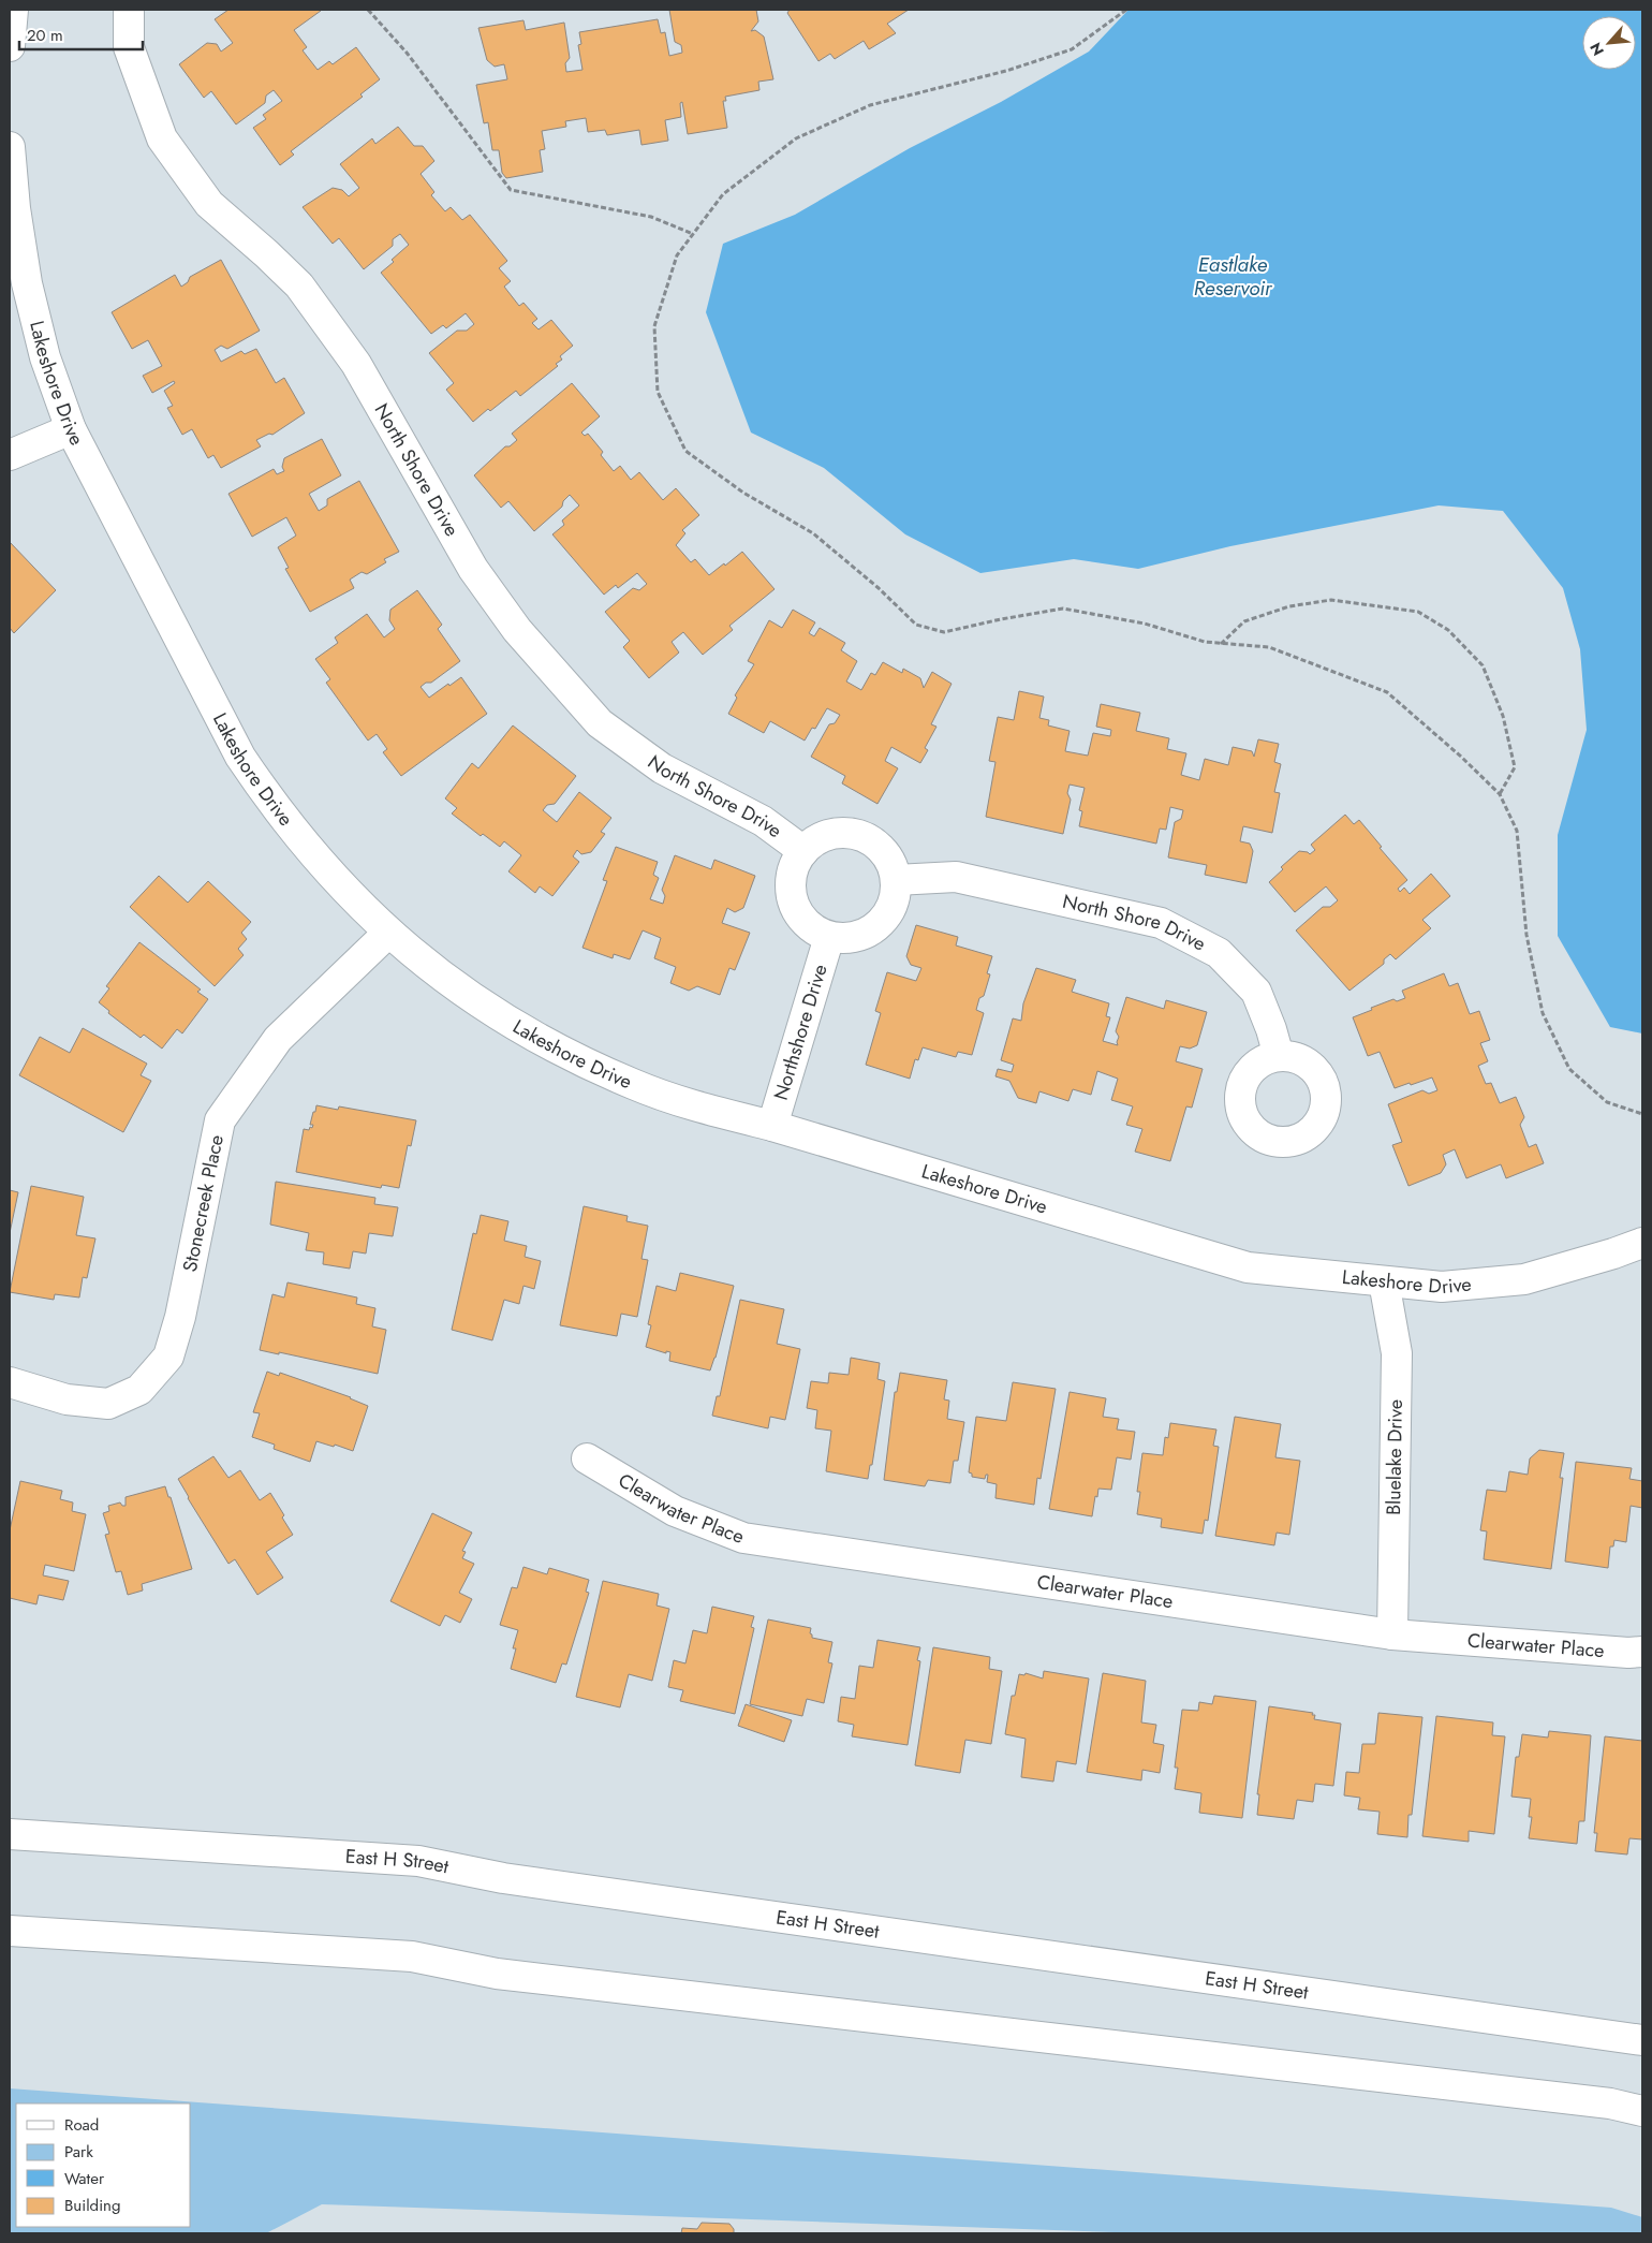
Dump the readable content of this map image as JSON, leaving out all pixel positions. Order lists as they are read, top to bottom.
{
  "streets": {
    "street": [
      "Lakeshore Drive",
      "North Shore Drive",
      "Northshore Drive",
      "Stonecreek Place",
      "Bluelake Drive",
      "Clearwater Place",
      "East H Street"
    ]
  },
  "crossings": [
    ["Lakeshore Drive", "Northshore Drive"],
    ["Lakeshore Drive", "Stonecreek Place"],
    ["Lakeshore Drive", "Bluelake Drive"],
    ["North Shore Drive", "Northshore Drive"],
    ["Bluelake Drive", "Clearwater Place"]
  ],
  "water": ["Eastlake Reservoir"],
  "legend": [
    "Road",
    "Park",
    "Water",
    "Building"
  ],
  "scale_bar": "20 m",
  "north": "bottom left"
}
